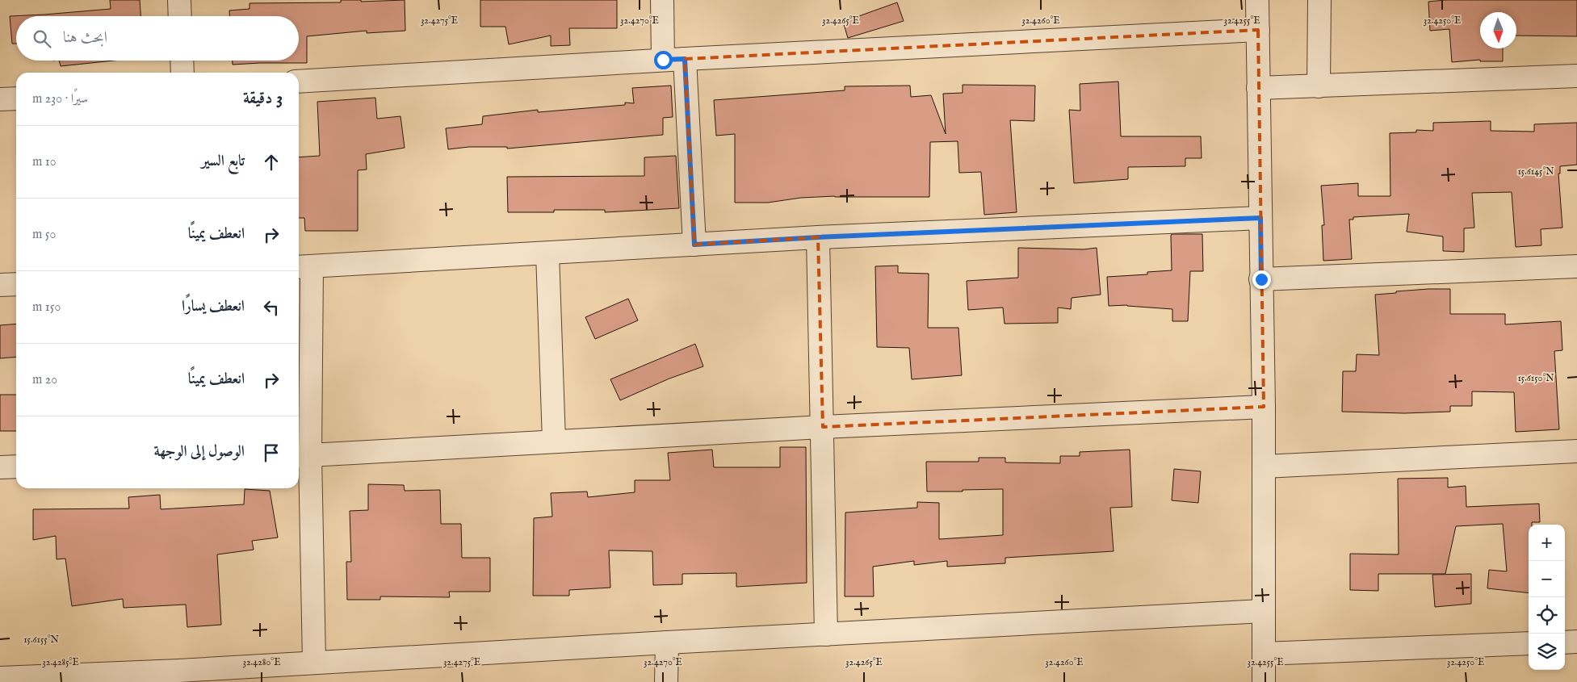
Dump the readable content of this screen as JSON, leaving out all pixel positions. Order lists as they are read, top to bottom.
{
  "north": "bottom",
  "page": {
    "search": "ابحث هنا",
    "heading": ["3 دقيقة", "سيرًا · 230 m"],
    "list": [
      ["تابع السير", "10 m"],
      ["انعطف يمينًا", "50 m"],
      ["انعطف يسارًا", "150 m"],
      ["انعطف يمينًا", "20 m"],
      "الوصول إلى الوجهة"
    ],
    "map_buttons": ["+", "−"]
  },
  "coordinates": [
    "32.4275°E",
    "32.4270°E",
    "32.4265°E",
    "32.4260°E",
    "32.4255°E",
    "32.4250°E",
    "15.6145°N",
    "15.6150°N",
    "15.6155°N",
    "32.4285°E",
    "32.4280°E"
  ]
}
